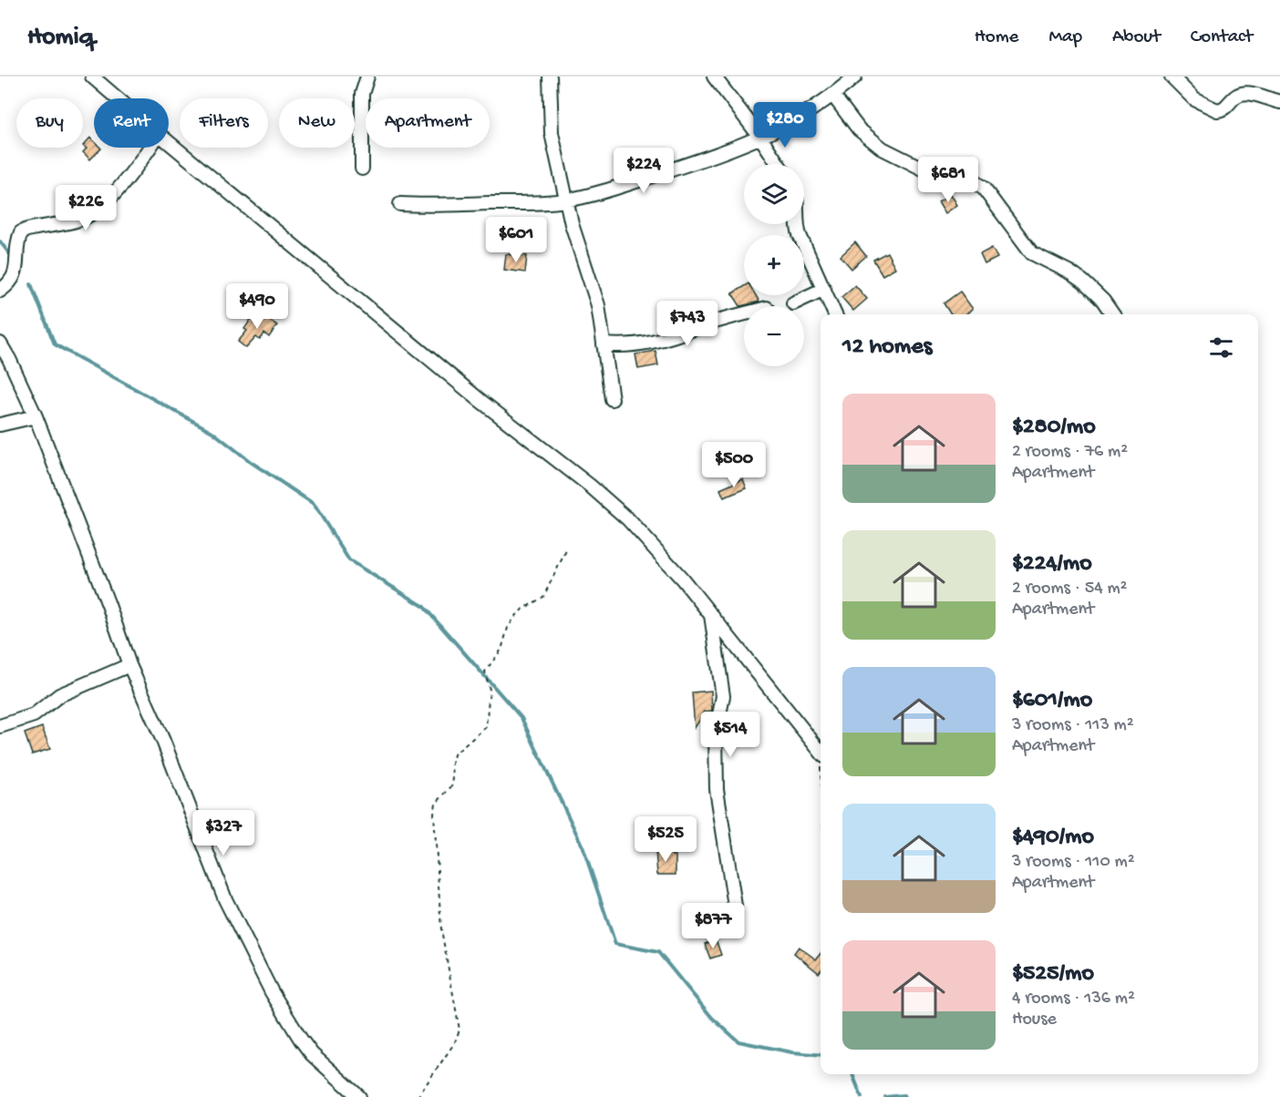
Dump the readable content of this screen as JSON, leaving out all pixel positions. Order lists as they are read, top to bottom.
{
  "page": {
    "header": "Homiq",
    "nav": [
      "Home",
      "Map",
      "About",
      "Contact"
    ],
    "chip": [
      "Buy",
      "Rent",
      "Filters",
      "New",
      "Apartment"
    ],
    "price": [
      "$280",
      "$224",
      "$681",
      "$226",
      "$601",
      "$490",
      "$743",
      "$500",
      "$514",
      "$327",
      "$525",
      "$877"
    ],
    "map_buttons": ["+", "−"],
    "heading": "12 homes",
    "list": [
      {
        "name": "$280/mo",
        "note": "2 rooms · 76 m² · Apartment"
      },
      {
        "name": "$224/mo",
        "note": "2 rooms · 54 m² · Apartment"
      },
      {
        "name": "$601/mo",
        "note": "3 rooms · 113 m² · Apartment"
      },
      {
        "name": "$490/mo",
        "note": "3 rooms · 110 m² · Apartment"
      },
      {
        "name": "$525/mo",
        "note": "4 rooms · 136 m² · House"
      }
    ]
  }
}
